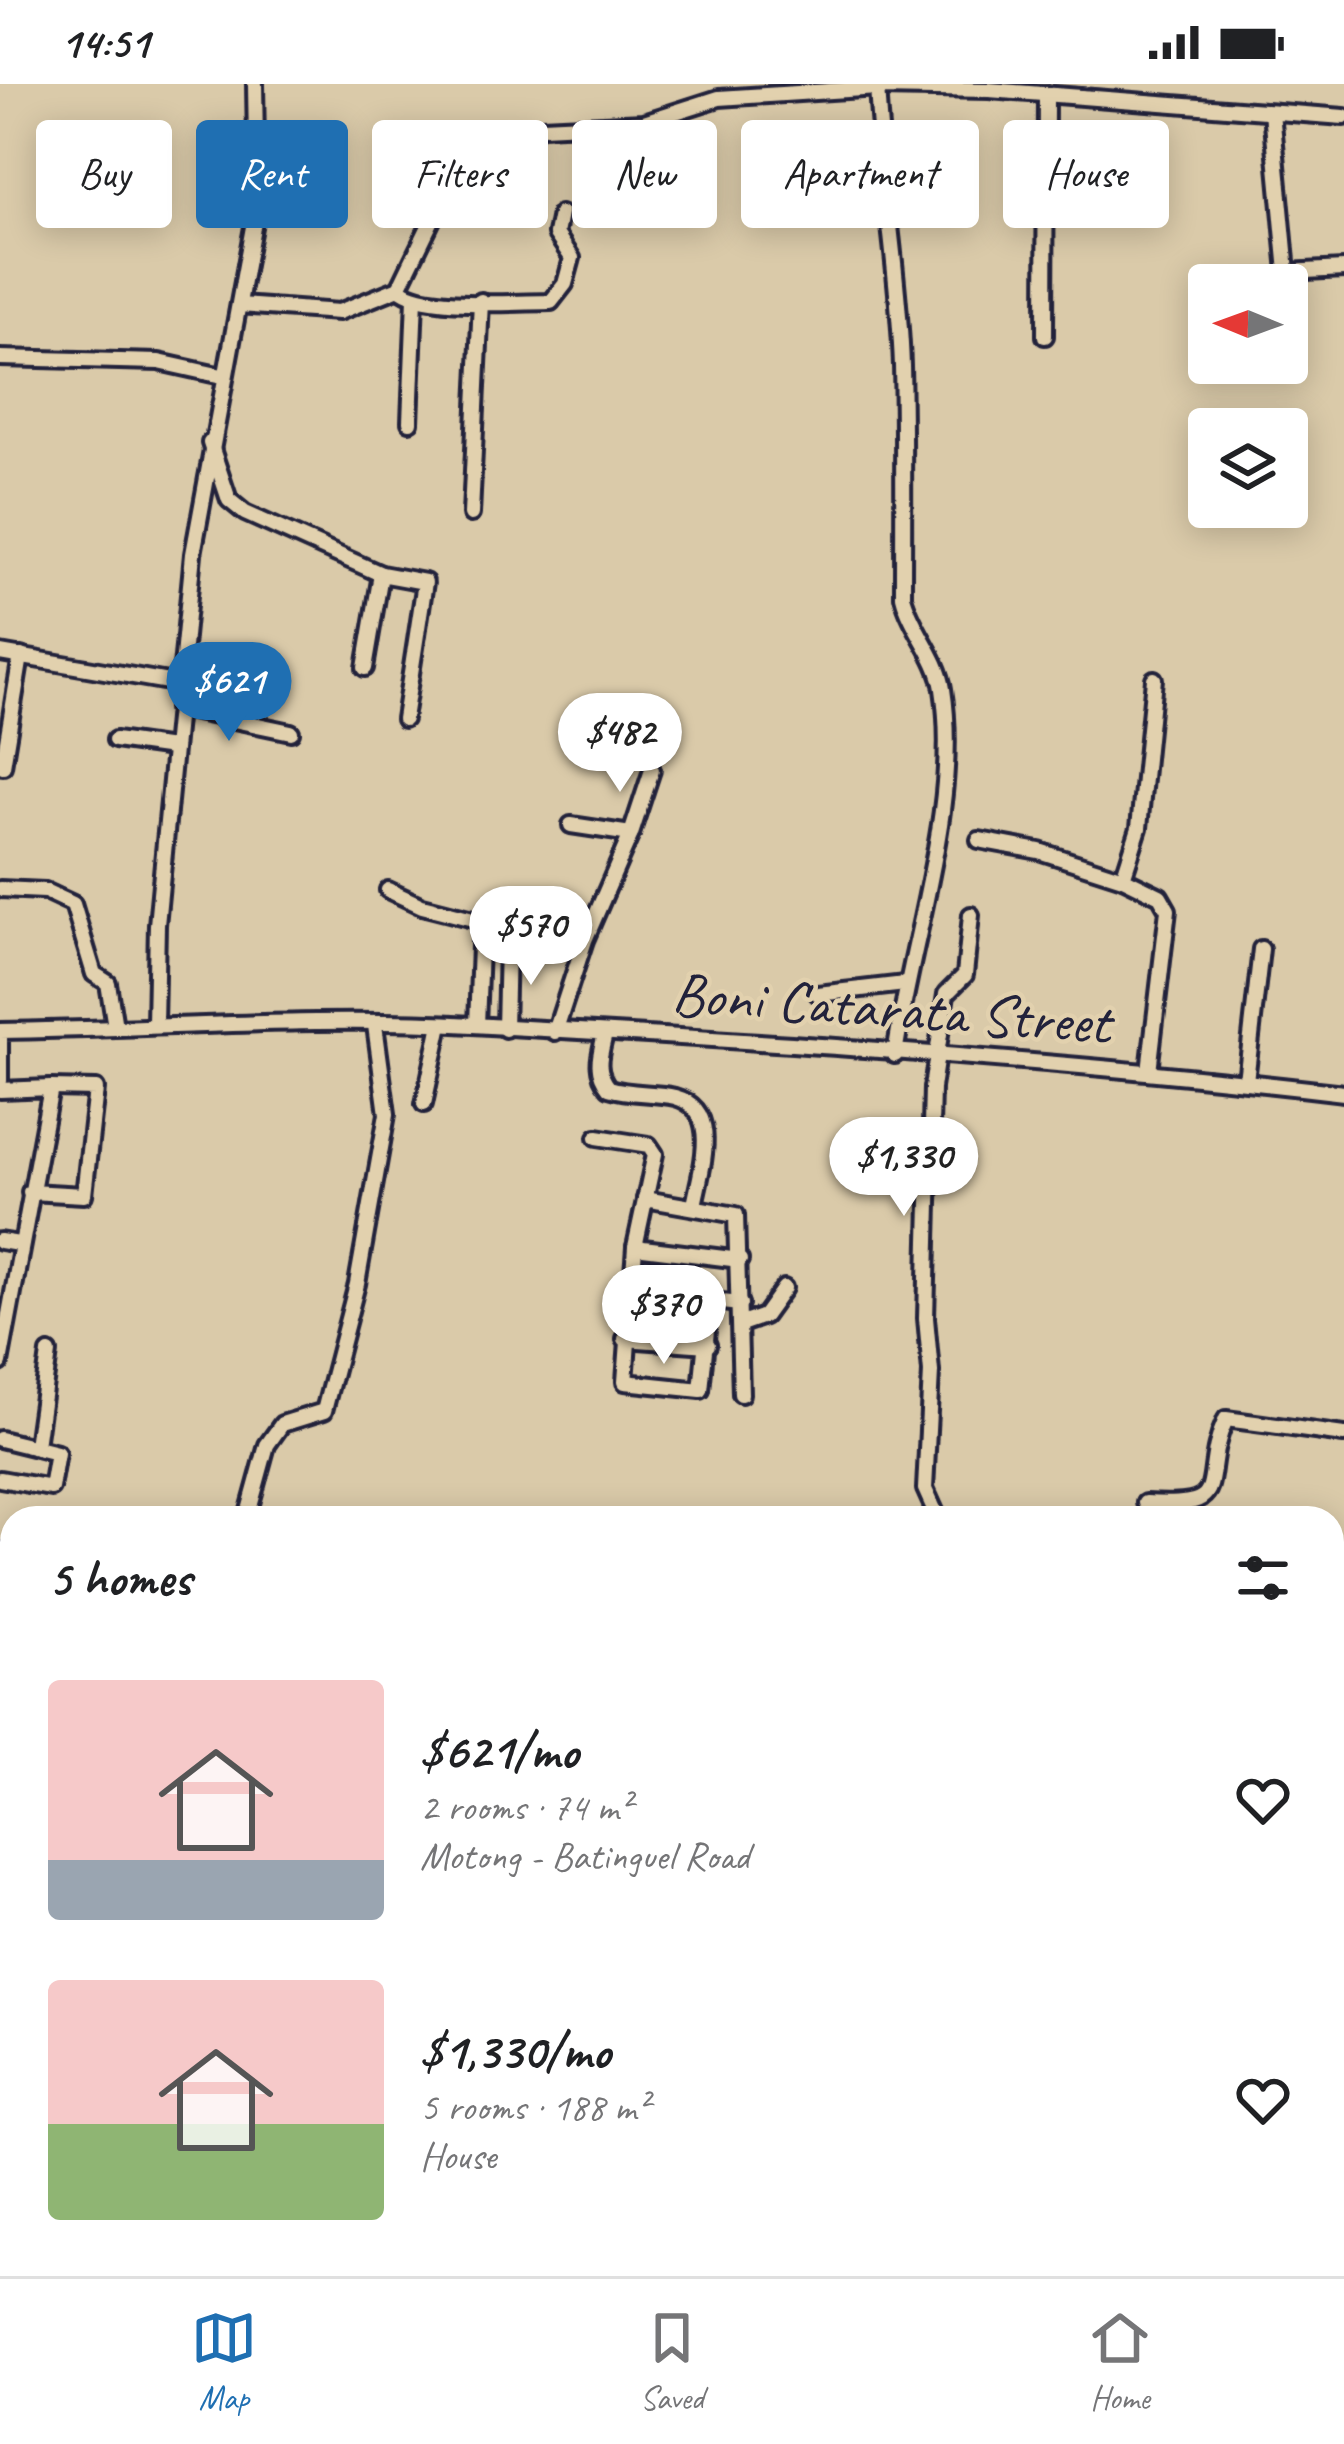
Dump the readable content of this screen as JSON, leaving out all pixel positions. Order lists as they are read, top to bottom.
{
  "streets": {
    "street": ["Boni Catarata Street"]
  },
  "north": "left",
  "page": {
    "status": "14:51",
    "chip": [
      "Buy",
      "Rent",
      "Filters",
      "New",
      "Apartment",
      "House"
    ],
    "price": [
      "$621",
      "$482",
      "$570",
      "$1,330",
      "$370"
    ],
    "heading": "5 homes",
    "list": [
      {
        "name": "$621/mo",
        "note": "2 rooms · 74 m² · Motong - Batinguel Road"
      },
      {
        "name": "$1,330/mo",
        "note": "5 rooms · 188 m² · House"
      }
    ],
    "tabs": ["Map", "Saved", "Home"]
  }
}
